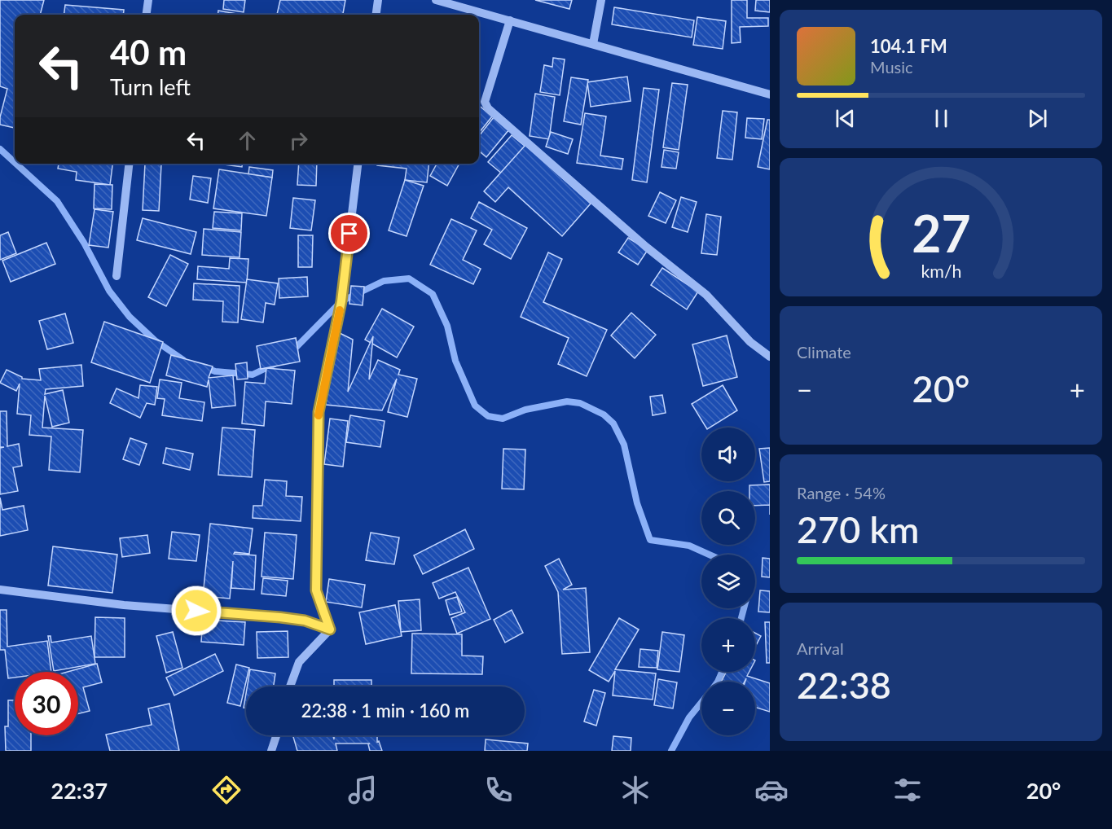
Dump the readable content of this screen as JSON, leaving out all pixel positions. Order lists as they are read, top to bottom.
{
  "page": {
    "turn": ["40 m", "Turn left"],
    "song": ["104.1 FM", "Music"],
    "tile": [
      "Climate",
      ["Range · 54%", "270 km"],
      ["Arrival", "22:38"]
    ],
    "heat": ["−", "20°", "+"],
    "map_buttons": ["+", "−"],
    "limit": "30",
    "trip": "22:38 · 1 min · 160 m",
    "tabs": ["22:37", "20°"],
    "gauge": ["27", "km/h"]
  }
}
